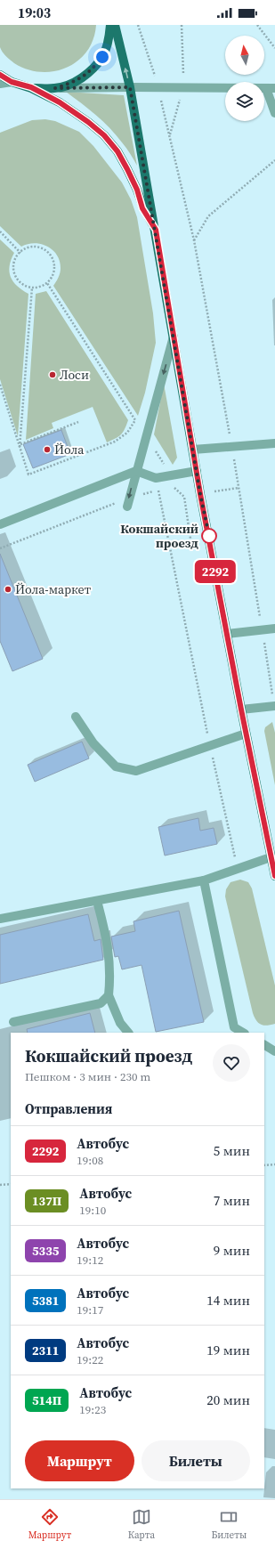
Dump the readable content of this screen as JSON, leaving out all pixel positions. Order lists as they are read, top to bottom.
{
  "places": [
    "Лоси",
    "Йола",
    "Кокшайский проезд",
    "Йола-маркет"
  ],
  "lines": ["bus line 2292"],
  "north": "top",
  "page": {
    "status": "19:03",
    "on_map": "2292",
    "heading": [
      ["Кокшайский проезд", "Пешком · 3 мин · 230 m"],
      "Отправления"
    ],
    "list": [
      {
        "mark": "2292",
        "name": "Автобус",
        "note": "19:08",
        "value": "5 мин"
      },
      {
        "mark": "137П",
        "name": "Автобус",
        "note": "19:10",
        "value": "7 мин"
      },
      {
        "mark": "5335",
        "name": "Автобус",
        "note": "19:12",
        "value": "9 мин"
      },
      {
        "mark": "5381",
        "name": "Автобус",
        "note": "19:17",
        "value": "14 мин"
      },
      {
        "mark": "2311",
        "name": "Автобус",
        "note": "19:22",
        "value": "19 мин"
      },
      {
        "mark": "514П",
        "name": "Автобус",
        "note": "19:23",
        "value": "20 мин"
      }
    ],
    "buttons": ["Маршрут", "Билеты"],
    "tabs": ["Маршрут", "Карта", "Билеты"]
  }
}
